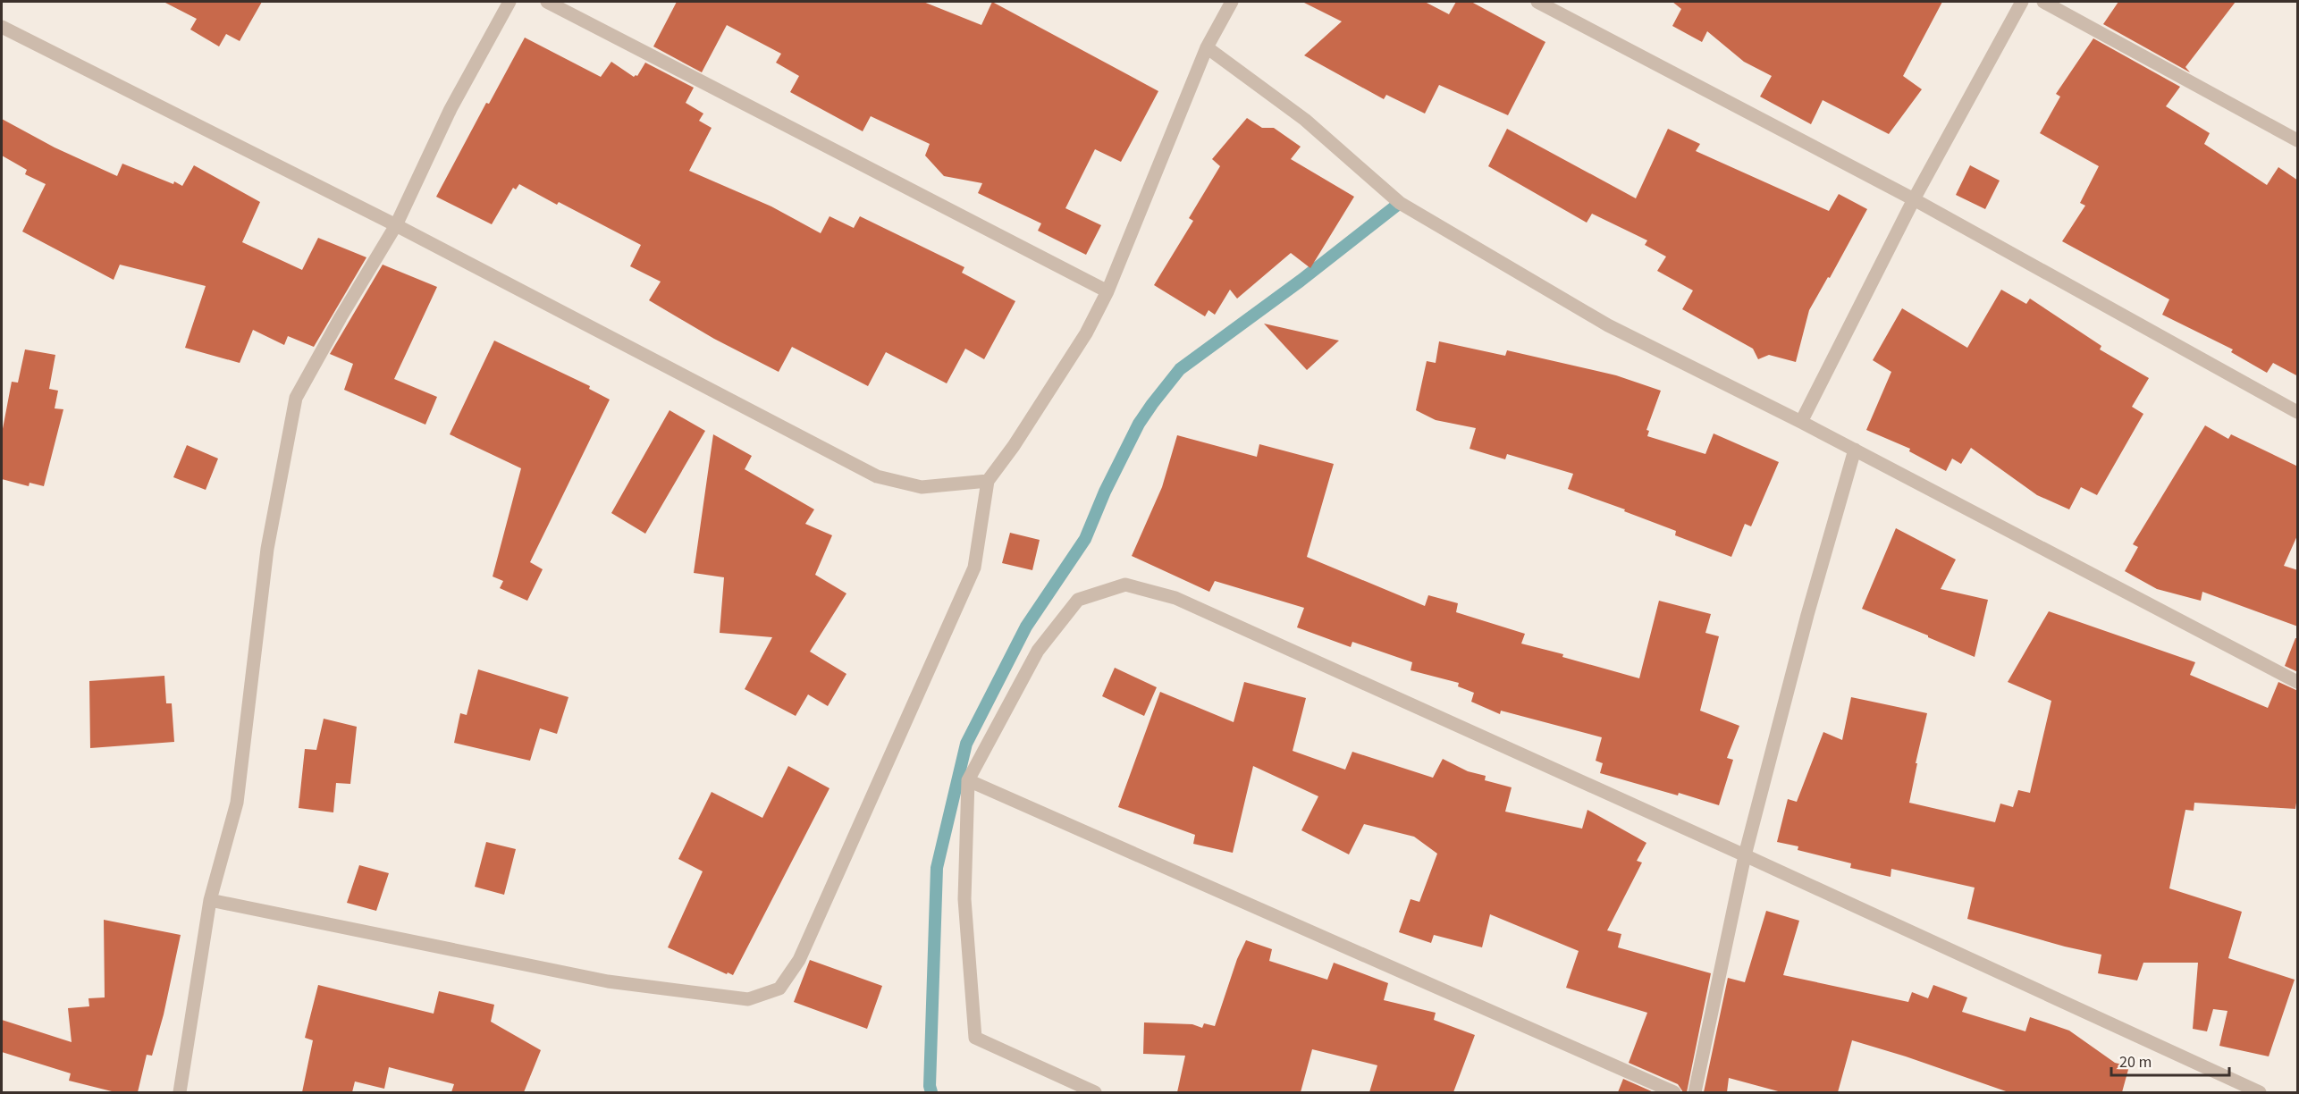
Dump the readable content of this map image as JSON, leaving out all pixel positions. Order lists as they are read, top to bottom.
{
  "scale_bar": "20 m"
}
